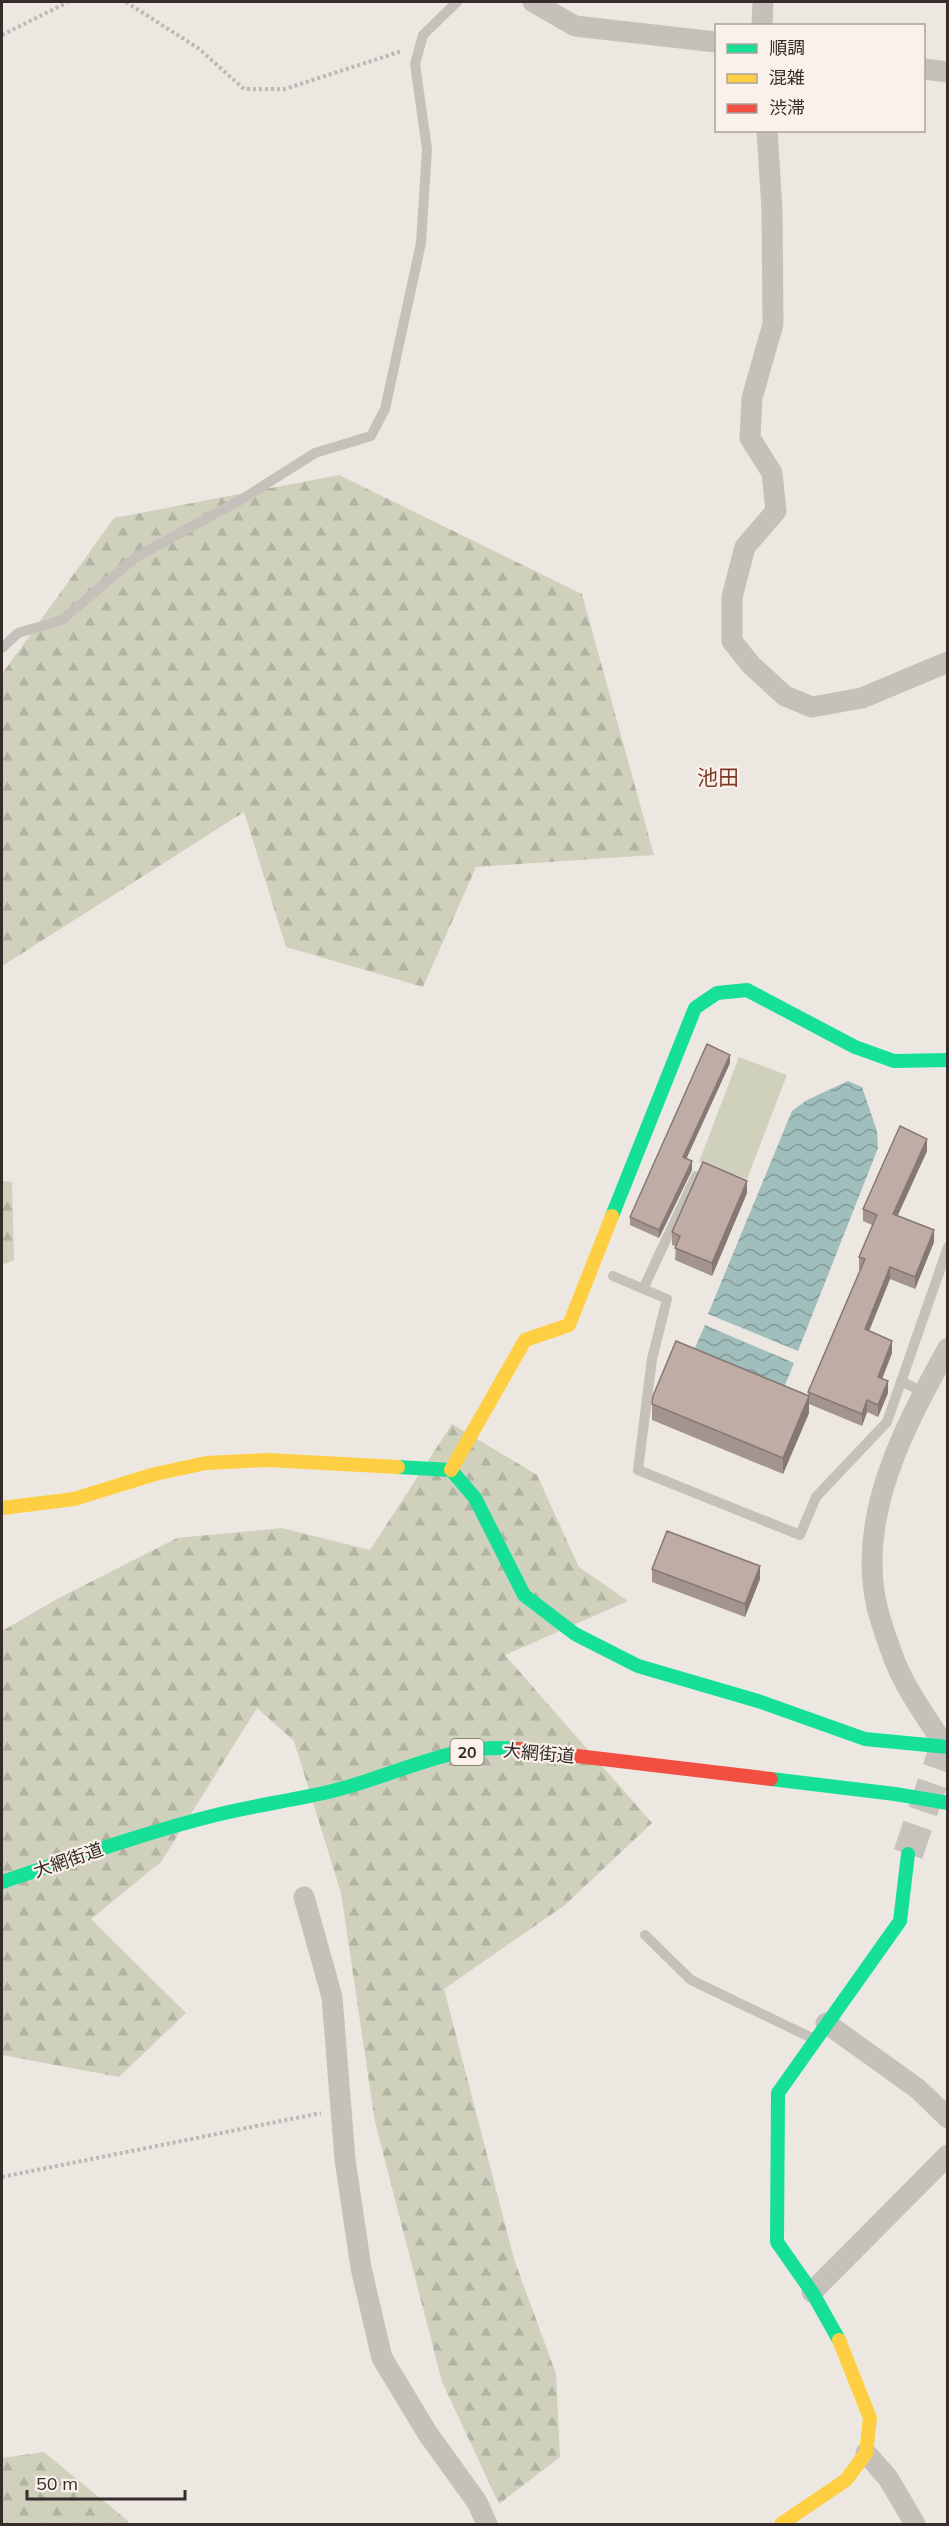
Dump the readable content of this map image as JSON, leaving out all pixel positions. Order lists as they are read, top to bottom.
{
  "streets": {
    "street": ["20", "大網街道"]
  },
  "districts": ["池田"],
  "legend": ["順調", "混雑", "渋滞"],
  "scale_bar": "50 m"
}
